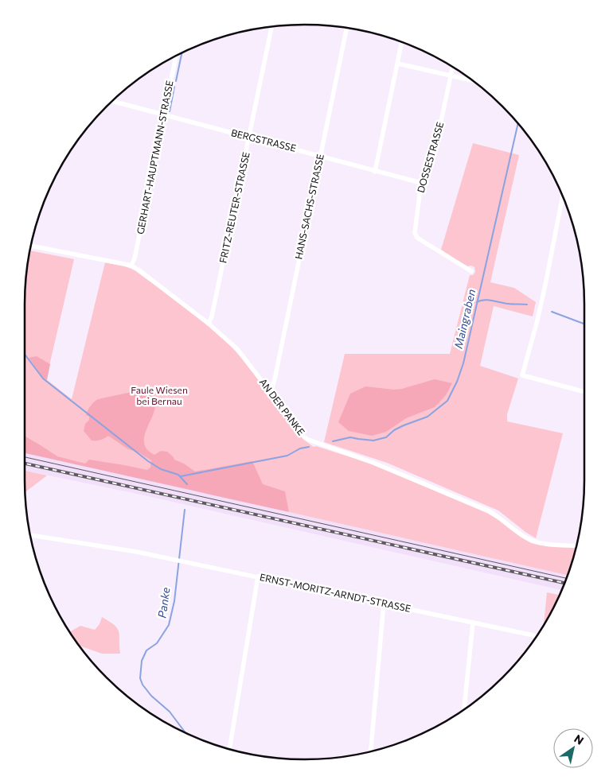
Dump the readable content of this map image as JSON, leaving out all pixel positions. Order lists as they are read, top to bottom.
{
  "streets": {
    "street": [
      "BERGSTRASSE",
      "GERHART-HAUPTMANN-STRASSE",
      "DOSSESTRASSE",
      "HANS-SACHS-STRASSE",
      "FRITZ-REUTER-STRASSE",
      "AN DER PANKE",
      "ERNST-MORITZ-ARNDT-STRASSE"
    ]
  },
  "crossings": [
    ["BERGSTRASSE", "GERHART-HAUPTMANN-STRASSE"],
    ["BERGSTRASSE", "DOSSESTRASSE"],
    ["BERGSTRASSE", "HANS-SACHS-STRASSE"],
    ["BERGSTRASSE", "FRITZ-REUTER-STRASSE"],
    ["GERHART-HAUPTMANN-STRASSE", "AN DER PANKE"],
    ["HANS-SACHS-STRASSE", "AN DER PANKE"],
    ["FRITZ-REUTER-STRASSE", "AN DER PANKE"]
  ],
  "water": ["Maingraben", "Panke"],
  "parks": ["Faule Wiesen bei Bernau"],
  "north": "top right"
}
